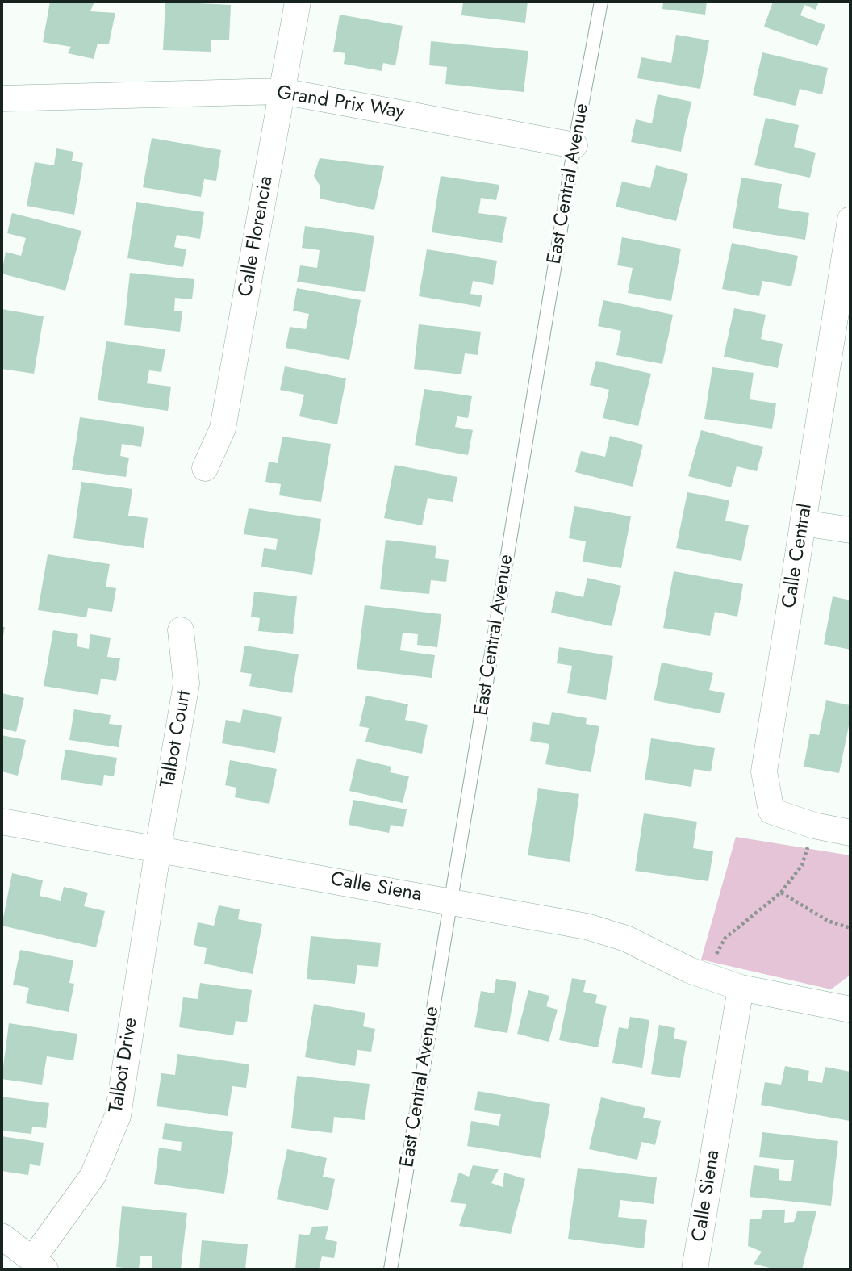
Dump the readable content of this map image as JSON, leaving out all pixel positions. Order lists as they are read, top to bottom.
{
  "streets": {
    "street": [
      "Grand Prix Way",
      "Calle Florencia",
      "Calle Central",
      "Talbot Court",
      "Calle Siena",
      "Talbot Drive"
    ],
    "lane": ["East Central Avenue"]
  },
  "crossings": [
    ["Grand Prix Way", "East Central Avenue"],
    ["Grand Prix Way", "Calle Florencia"],
    ["East Central Avenue", "Calle Siena"],
    ["Talbot Court", "Calle Siena"],
    ["Talbot Court", "Talbot Drive"],
    ["Calle Siena", "Talbot Drive"]
  ]
}
